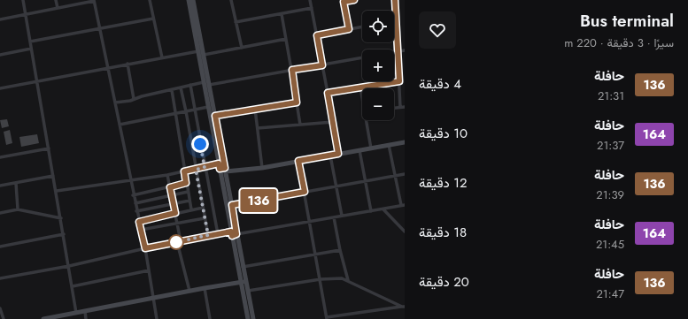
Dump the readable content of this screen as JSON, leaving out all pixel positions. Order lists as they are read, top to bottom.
{
  "lines": ["bus line 136"],
  "page": {
    "heading": ["Bus terminal", "سيرًا · 3 دقيقة · 220 m"],
    "on_map": "136",
    "map_buttons": ["+", "−"],
    "list": [
      {
        "mark": "136",
        "name": "حافلة",
        "note": "21:31",
        "value": "4 دقيقة"
      },
      {
        "mark": "164",
        "name": "حافلة",
        "note": "21:37",
        "value": "10 دقيقة"
      },
      {
        "mark": "136",
        "name": "حافلة",
        "note": "21:39",
        "value": "12 دقيقة"
      },
      {
        "mark": "164",
        "name": "حافلة",
        "note": "21:45",
        "value": "18 دقيقة"
      },
      {
        "mark": "136",
        "name": "حافلة",
        "note": "21:47",
        "value": "20 دقيقة"
      }
    ]
  }
}
